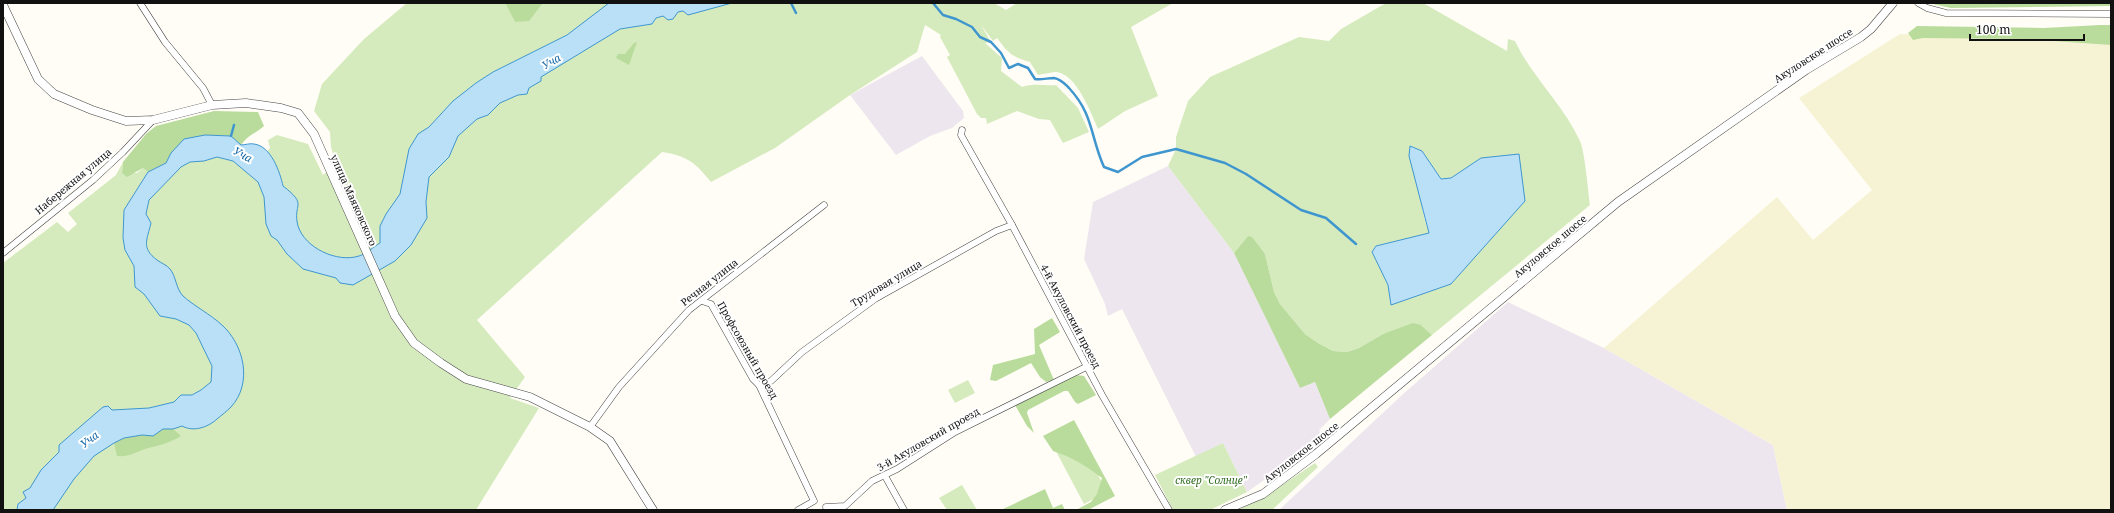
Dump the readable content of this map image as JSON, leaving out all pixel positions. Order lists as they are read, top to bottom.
{
  "streets": {
    "street": [
      "Акуловское шоссе",
      "Набережная улица",
      "улица Маяковского",
      "Речная улица",
      "Трудовая улица",
      "4-й Акуловский проезд",
      "Профсоюзный проезд",
      "3-й Акуловский проезд"
    ]
  },
  "crossings": [
    ["Набережная улица", "улица Маяковского"],
    ["улица Маяковского", "Речная улица"],
    ["Речная улица", "Профсоюзный проезд"],
    ["Трудовая улица", "4-й Акуловский проезд"],
    ["Трудовая улица", "Профсоюзный проезд"],
    ["4-й Акуловский проезд", "3-й Акуловский проезд"]
  ],
  "water": ["Уча"],
  "parks": ["сквер \"Солнце\""],
  "scale_bar": "100 m"
}
